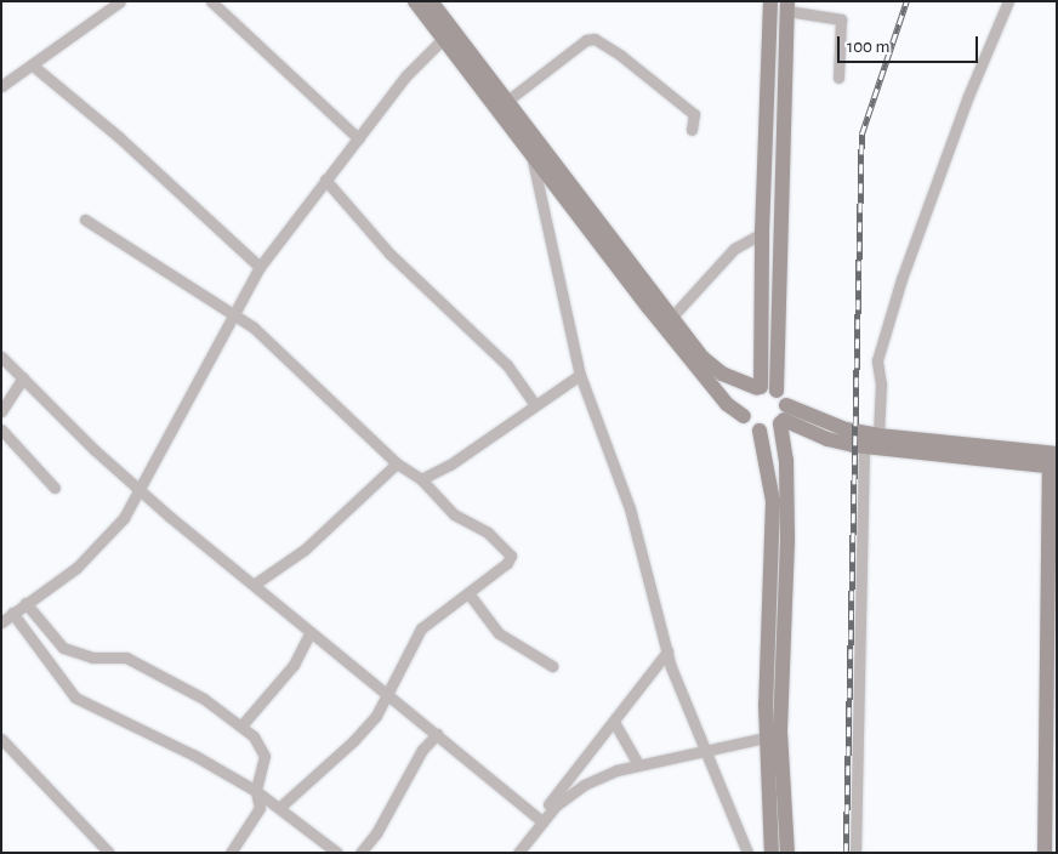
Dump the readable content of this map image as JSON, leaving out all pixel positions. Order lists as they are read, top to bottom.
{
  "scale_bar": "100 m"
}
